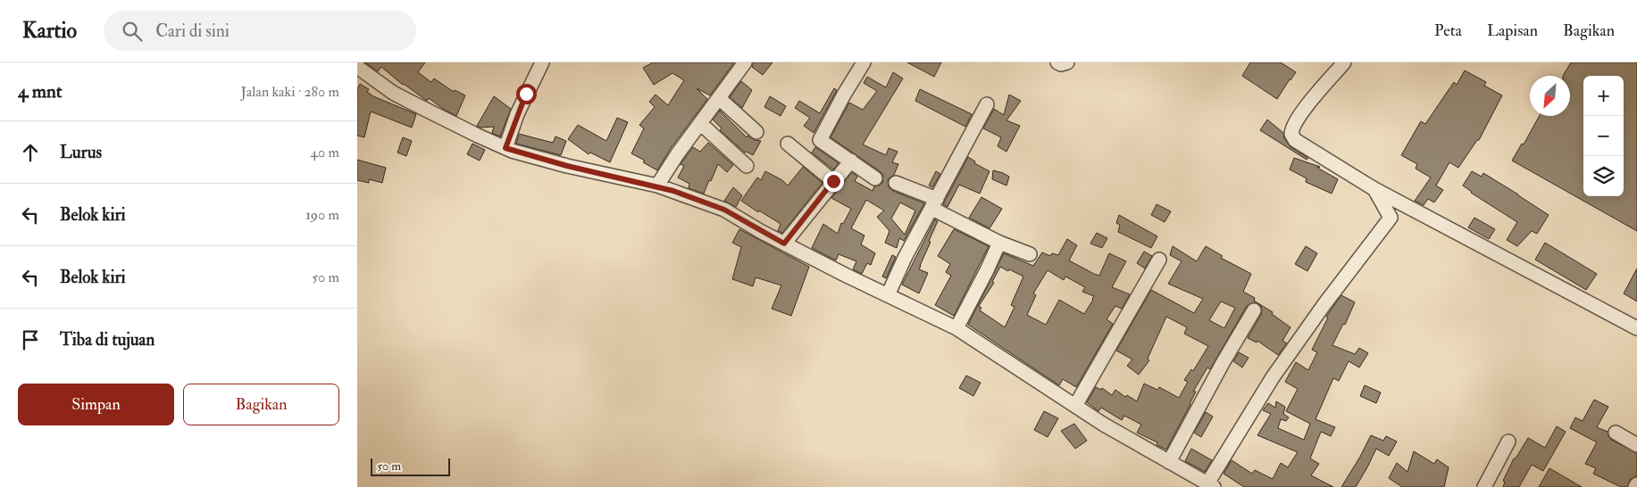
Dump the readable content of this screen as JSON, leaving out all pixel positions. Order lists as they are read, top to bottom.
{
  "scale_bar": "50 m",
  "north": "bottom left",
  "page": {
    "header": "Kartio",
    "search": "Cari di sini",
    "nav": ["Peta", "Lapisan", "Bagikan"],
    "heading": ["4 mnt", "Jalan kaki · 280 m"],
    "map_buttons": ["+", "−"],
    "list": [
      ["Lurus", "40 m"],
      ["Belok kiri", "190 m"],
      ["Belok kiri", "50 m"],
      "Tiba di tujuan"
    ],
    "buttons": ["Simpan", "Bagikan"],
    "scale": "50 m"
  }
}
